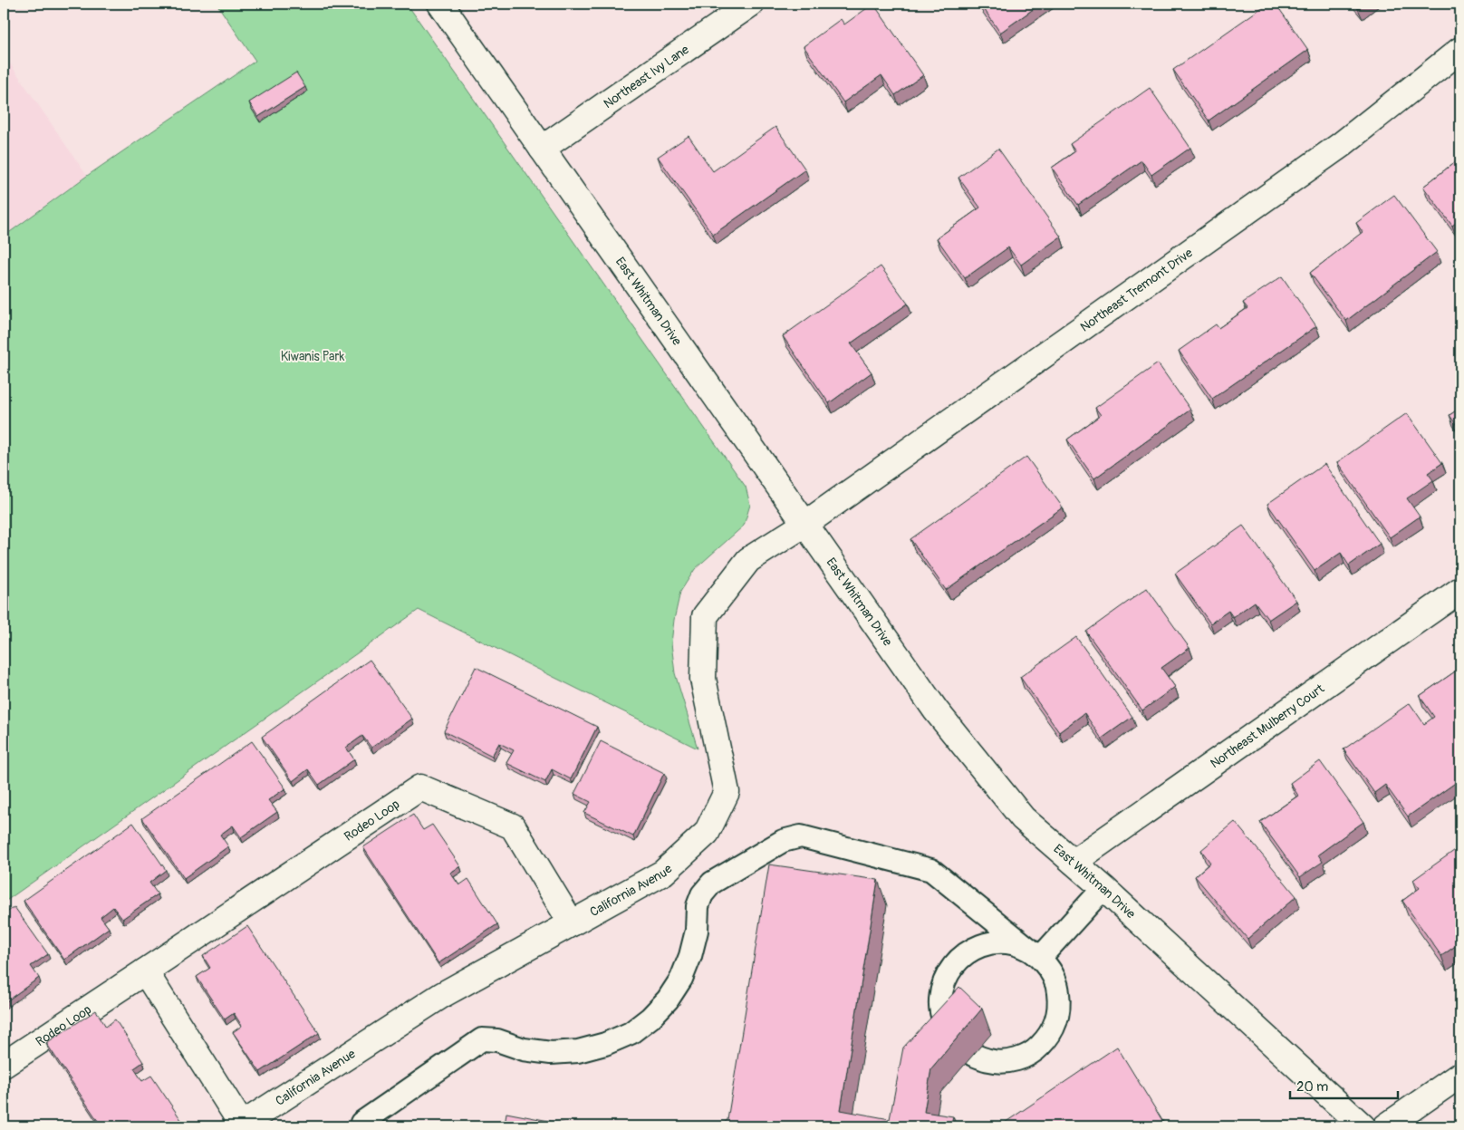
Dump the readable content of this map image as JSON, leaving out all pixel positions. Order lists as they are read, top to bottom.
{
  "streets": {
    "street": [
      "Northeast Ivy Lane",
      "Northeast Tremont Drive",
      "East Whitman Drive",
      "Northeast Mulberry Court",
      "Rodeo Loop",
      "California Avenue"
    ]
  },
  "crossings": [
    ["Northeast Ivy Lane", "East Whitman Drive"],
    ["Northeast Tremont Drive", "East Whitman Drive"],
    ["Northeast Tremont Drive", "California Avenue"],
    ["East Whitman Drive", "Northeast Mulberry Court"],
    ["East Whitman Drive", "California Avenue"],
    ["Rodeo Loop", "California Avenue"]
  ],
  "parks": ["Kiwanis Park"],
  "scale_bar": "20 m"
}
